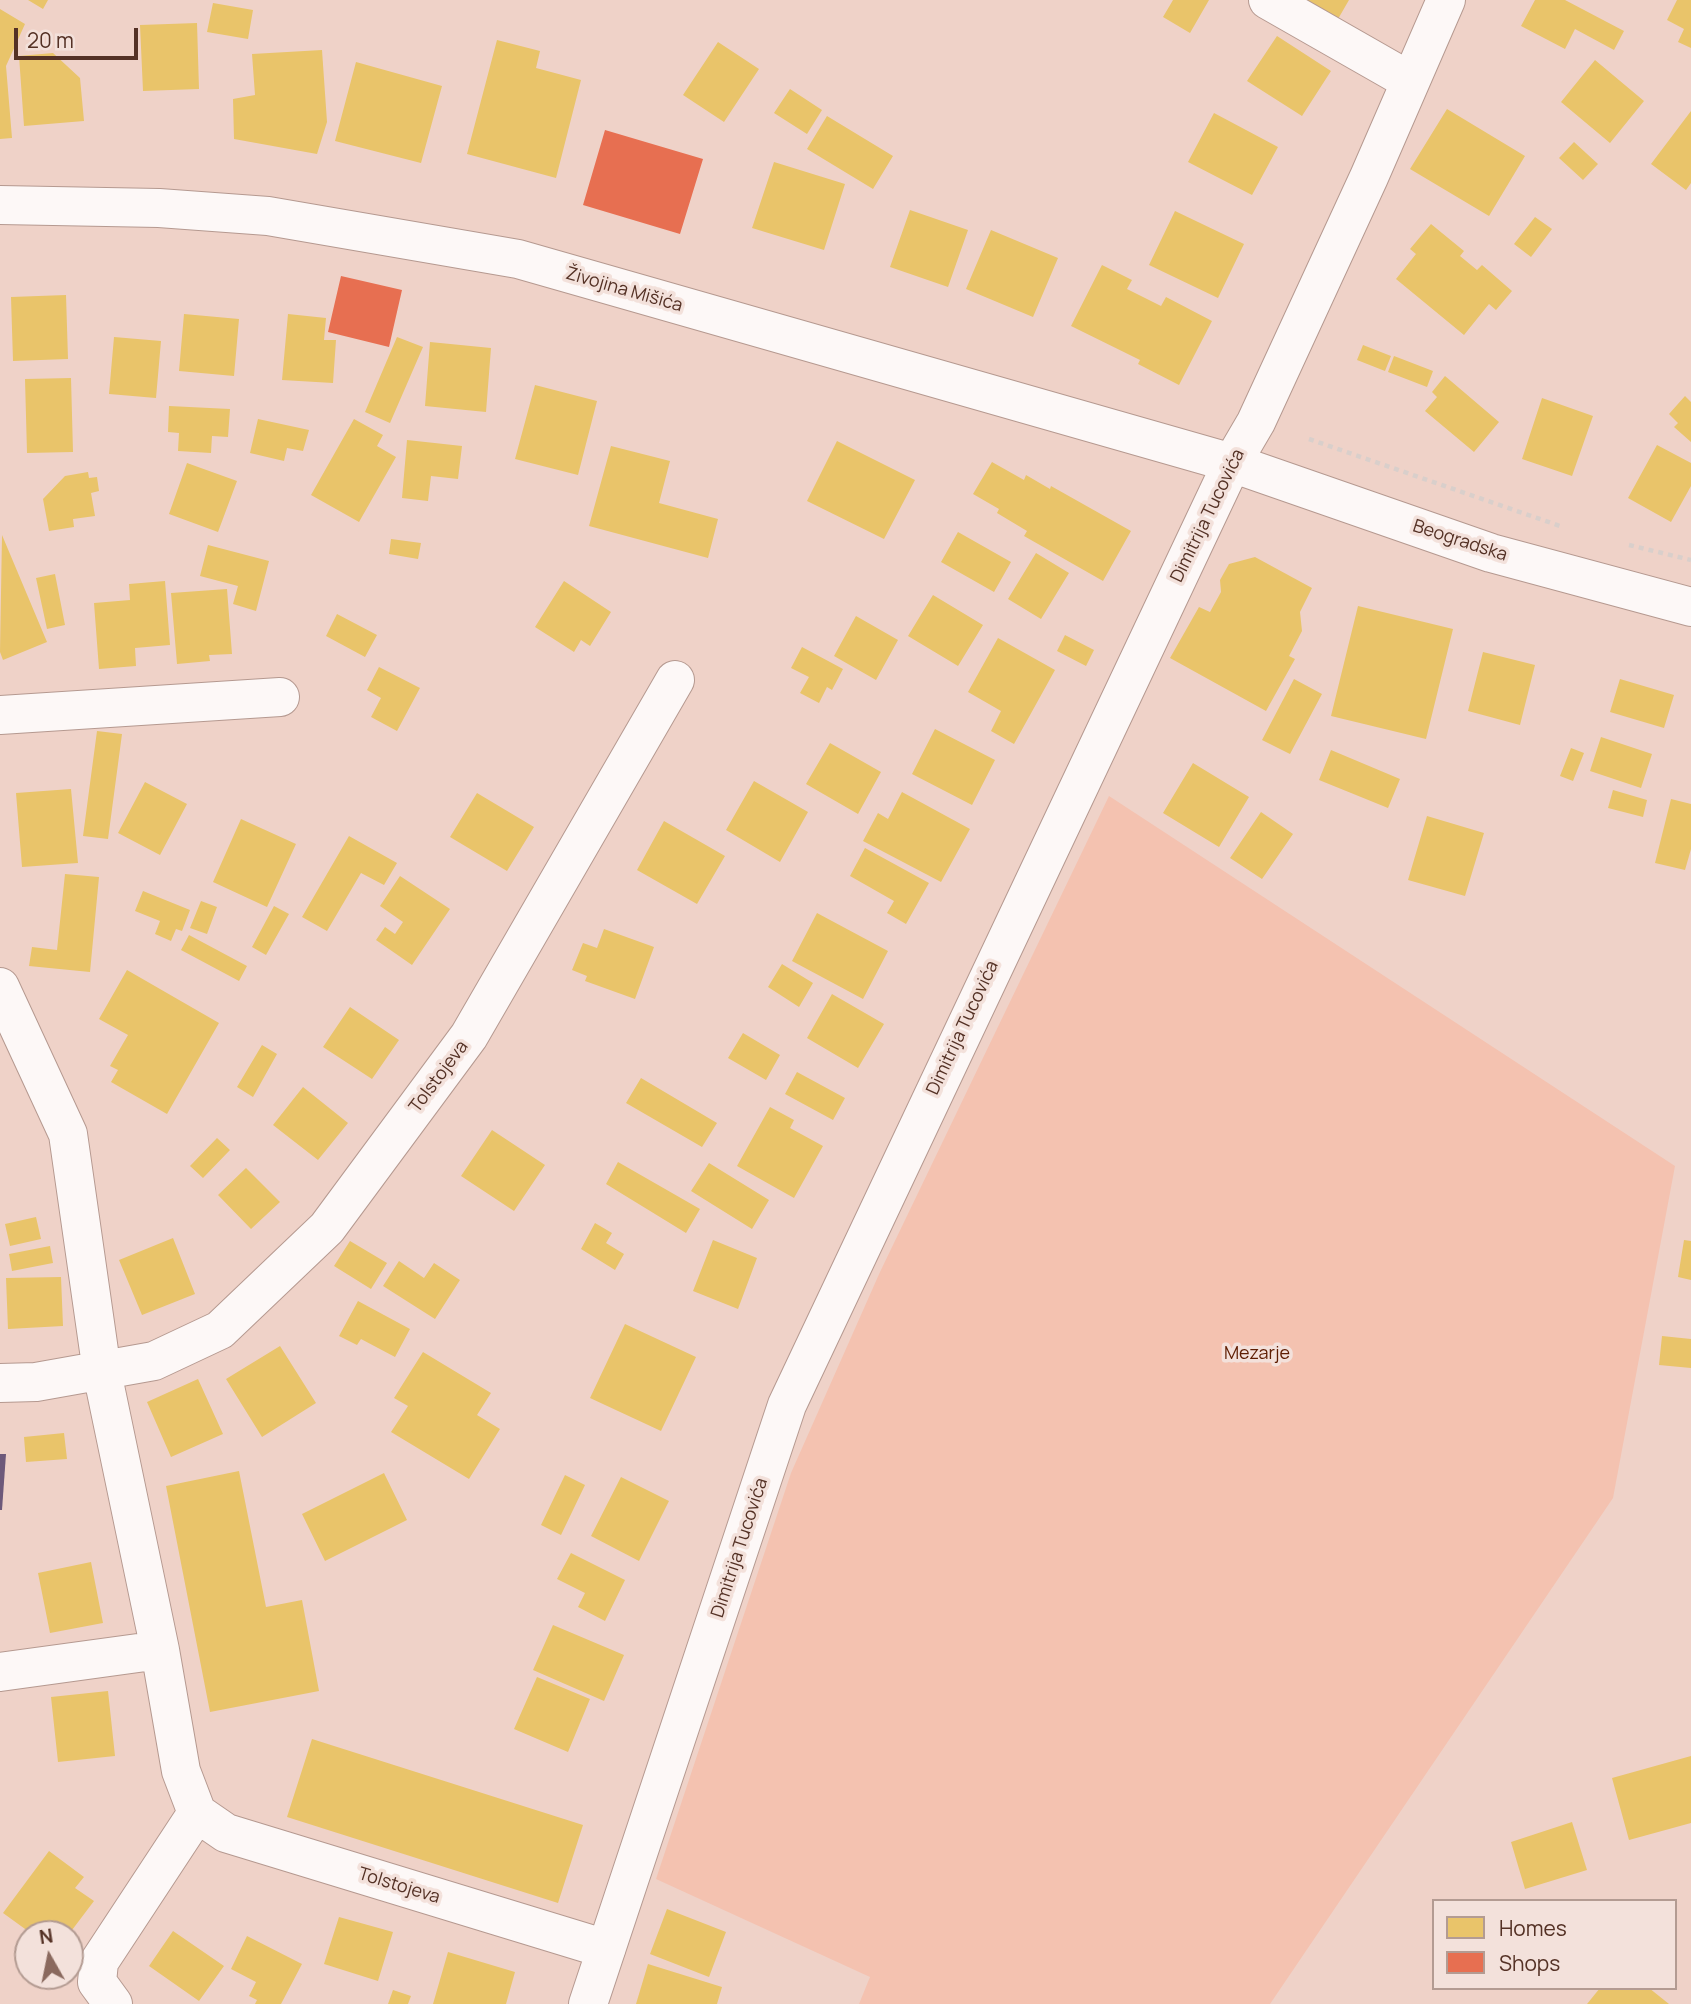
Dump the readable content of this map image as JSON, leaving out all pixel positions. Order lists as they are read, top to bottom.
{
  "streets": {
    "street": [
      "Živojina Mišića",
      "Dimitrija Tucovića",
      "Beogradska",
      "Tolstojeva"
    ]
  },
  "crossings": [
    ["Živojina Mišića", "Dimitrija Tucovića"],
    ["Živojina Mišića", "Beogradska"],
    ["Dimitrija Tucovića", "Beogradska"],
    ["Dimitrija Tucovića", "Tolstojeva"]
  ],
  "parks": ["Mezarje"],
  "legend": ["Homes", "Shops"],
  "scale_bar": "20 m",
  "north": "top"
}
